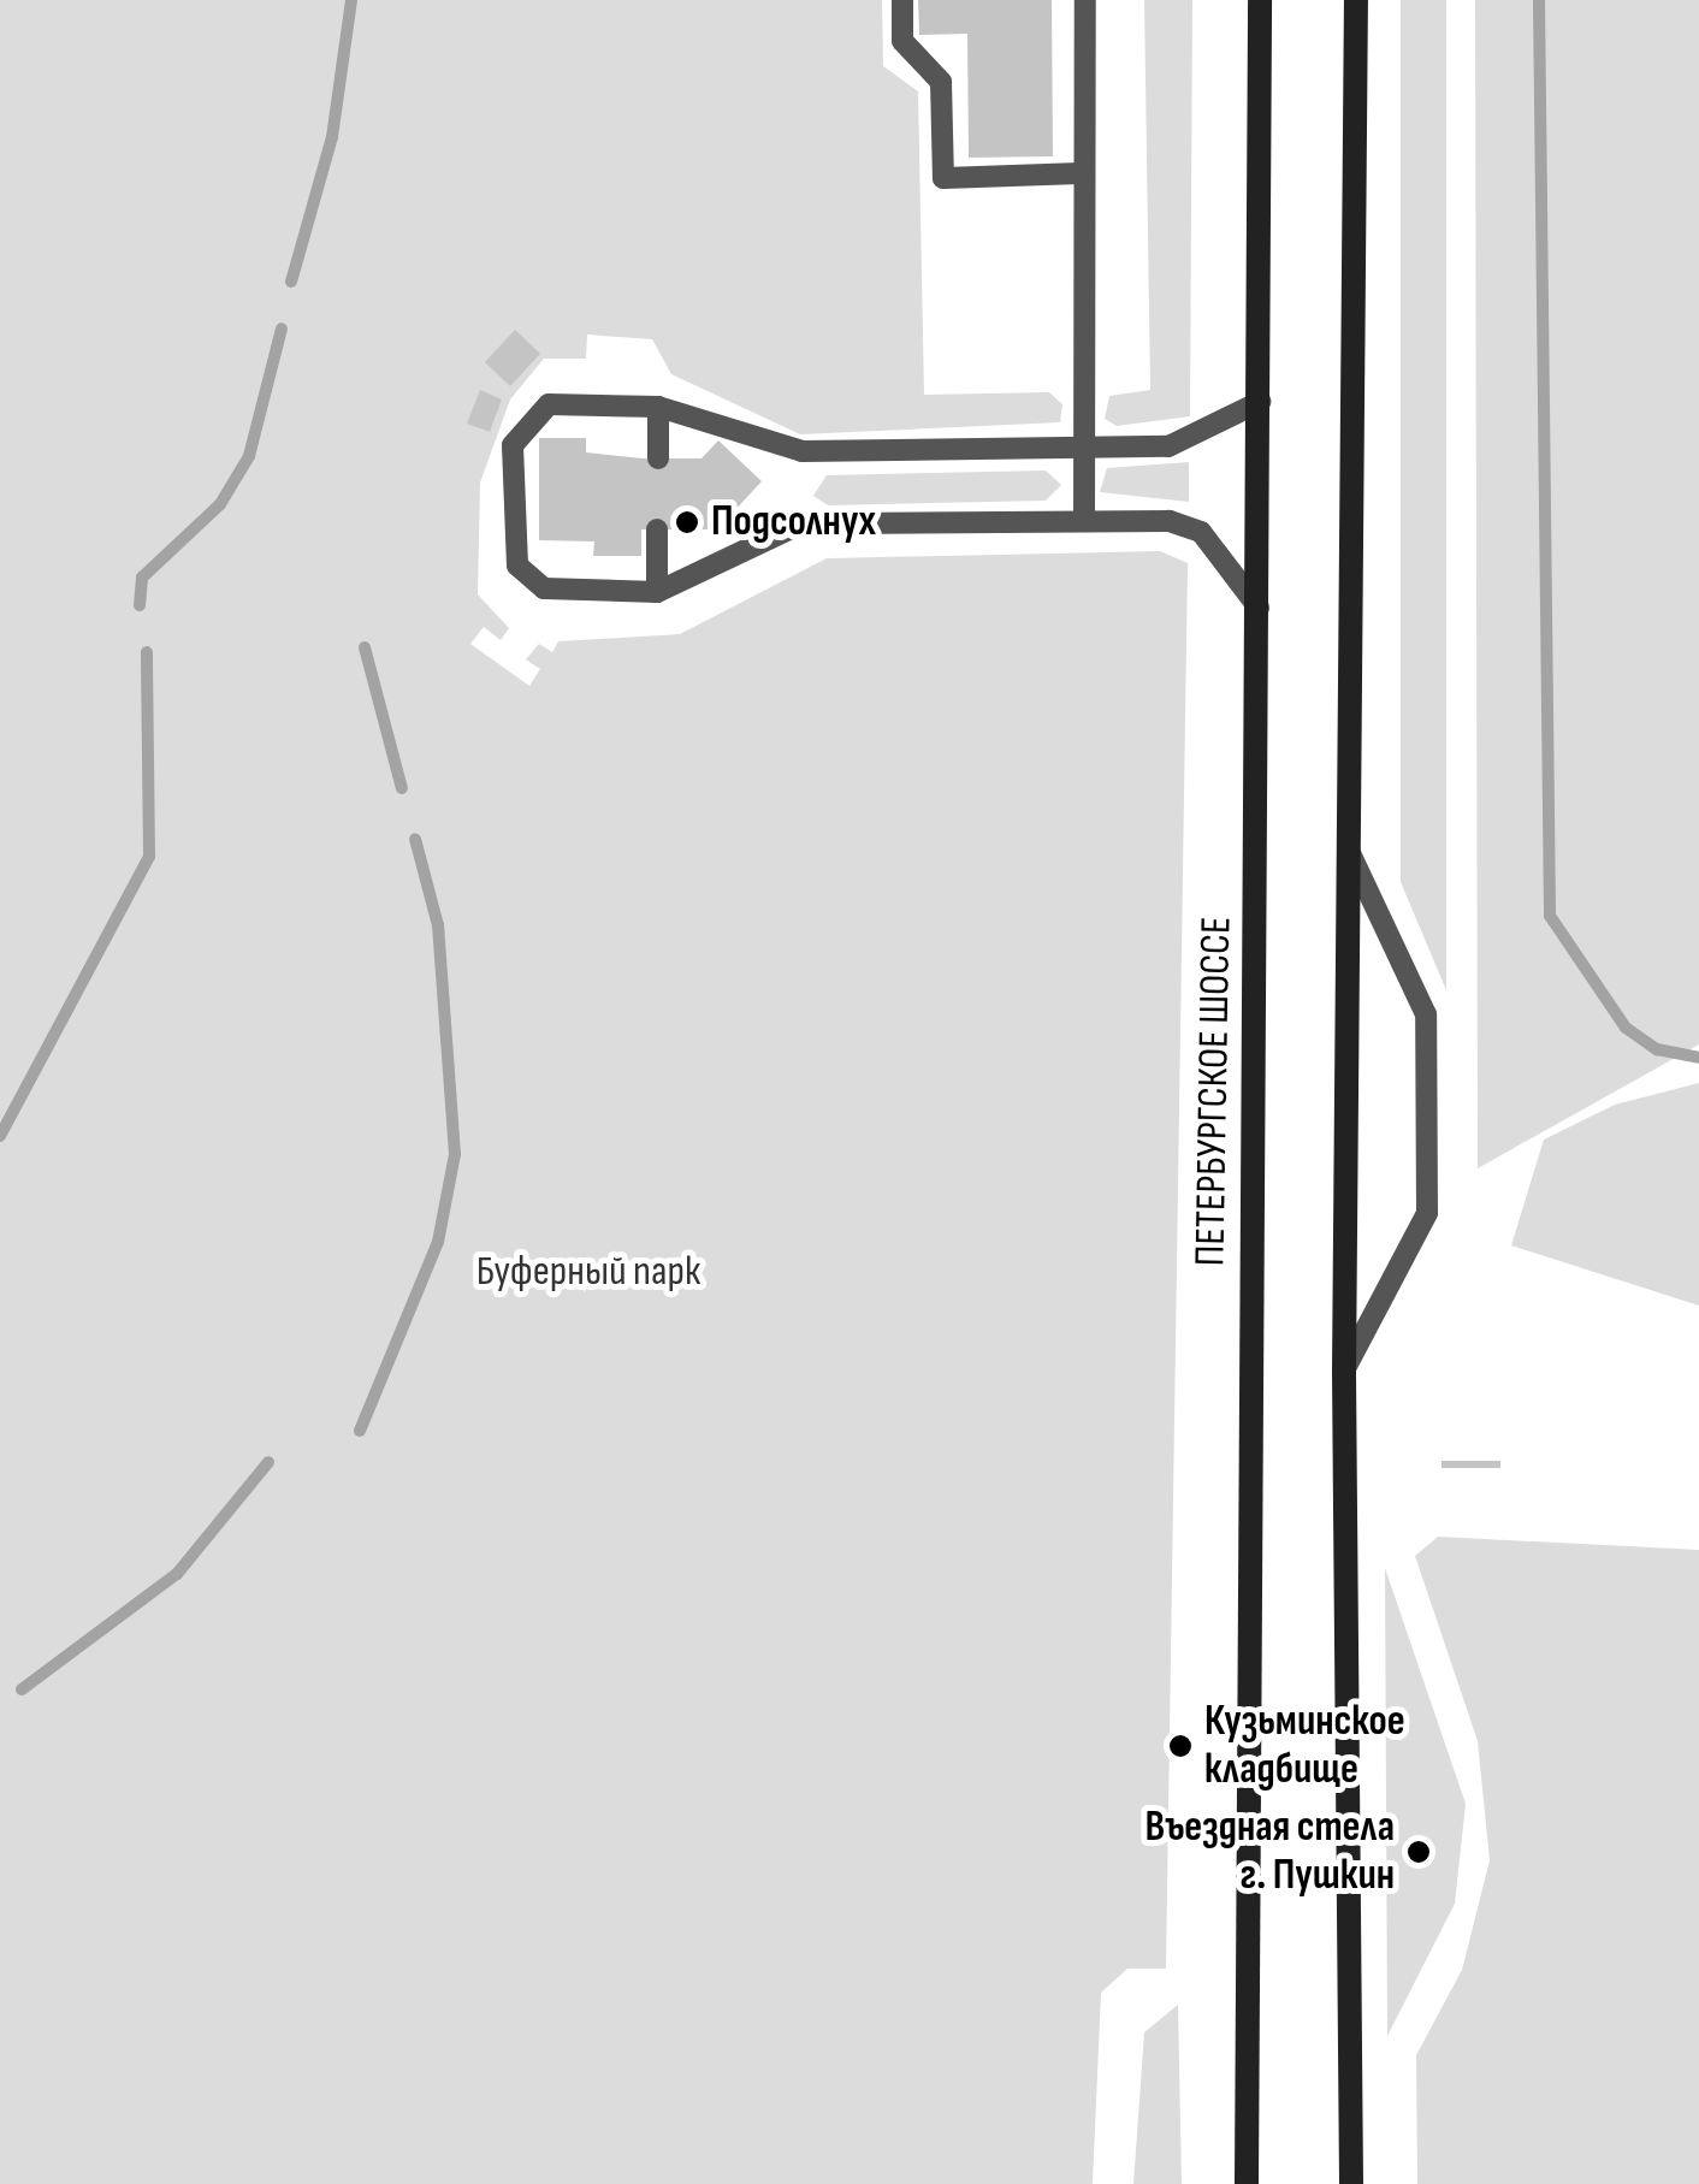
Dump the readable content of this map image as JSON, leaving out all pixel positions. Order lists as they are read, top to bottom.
{
  "streets": {
    "main road": ["ПЕТЕРБУРГСКОЕ ШОССЕ"]
  },
  "parks": ["Буферный парк"],
  "places": ["Подсолнух", "Кузьминское кладбище", "Въездная стела г. Пушкин"]
}
